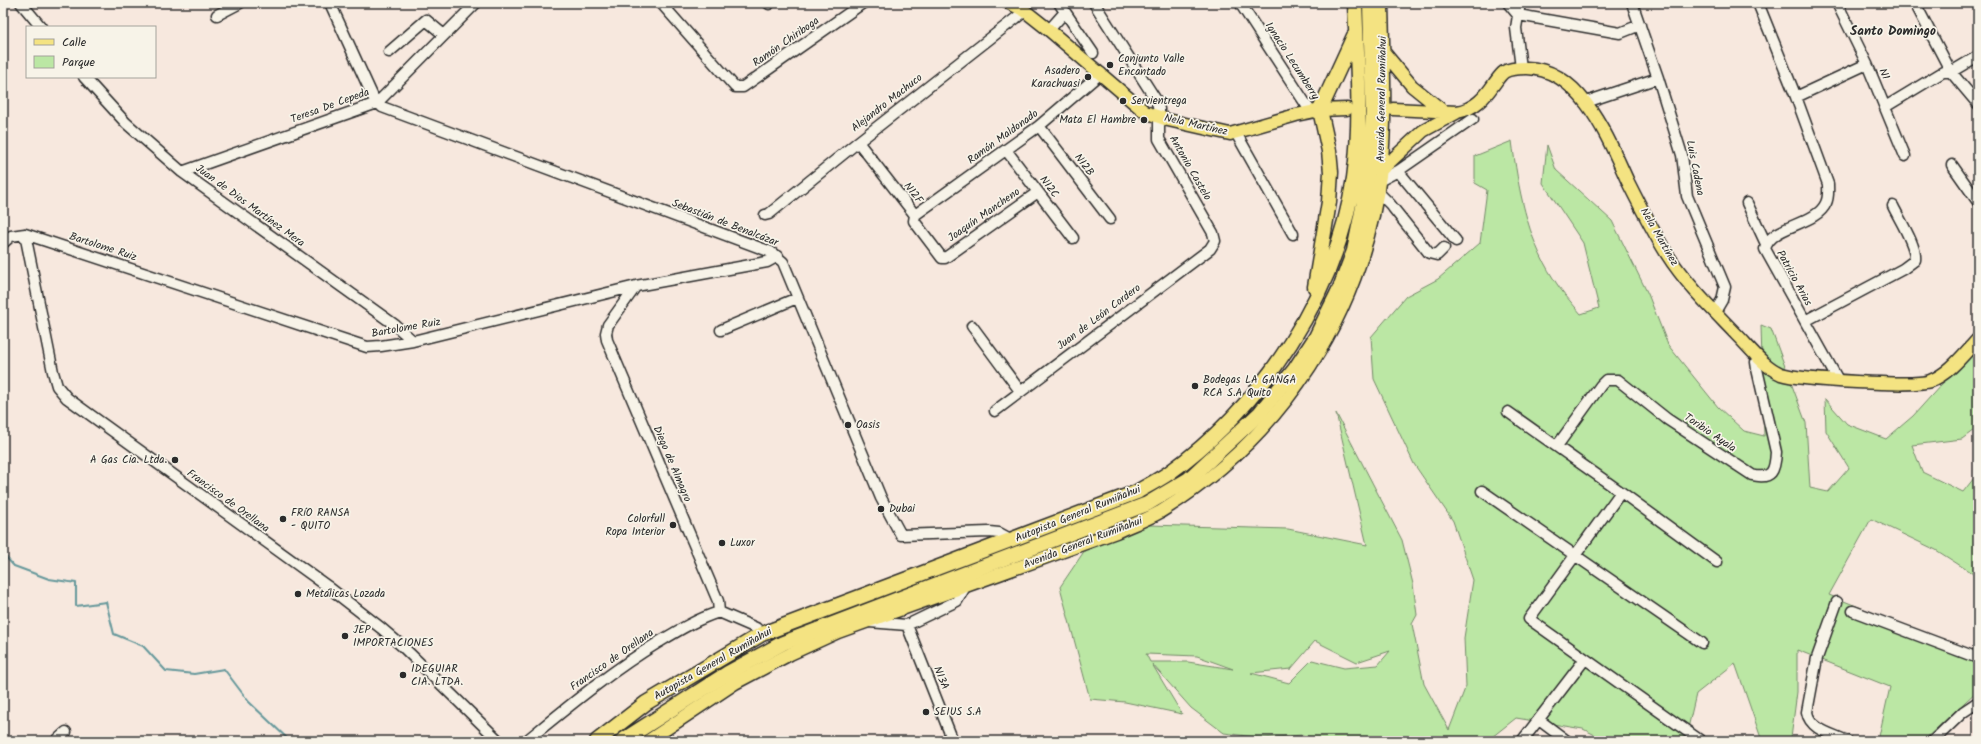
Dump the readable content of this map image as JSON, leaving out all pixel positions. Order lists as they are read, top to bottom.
{
  "streets": {
    "highway": ["Autopista General Rumiñahui"],
    "main road": ["Avenida General Rumiñahui", "Nela Martínez"],
    "street": [
      "Ramón Chiriboga",
      "Ignacio Lecumberry",
      "N1",
      "Alejandro Machuco",
      "Teresa De Cepeda",
      "Ramón Maldonado",
      "N12B",
      "Antonio Castelo",
      "Luis Cadena",
      "N12C",
      "N12F",
      "Juan de Dios Martínez Mera",
      "Joaquín Mancheno",
      "Sebastián de Benalcázar",
      "Bartolome Ruiz",
      "Patricio Arias",
      "Juan de León Cordero",
      "Toribio Ayala",
      "Diego de Almagro",
      "Francisco de Orellana",
      "N13A"
    ]
  },
  "crossings": [
    ["Ignacio Lecumberry", "Nela Martínez"],
    ["Alejandro Machuco", "Nela Martínez"],
    ["Alejandro Machuco", "N12F"],
    ["Teresa De Cepeda", "Juan de Dios Martínez Mera"],
    ["Teresa De Cepeda", "Sebastián de Benalcázar"],
    ["Nela Martínez", "Ramón Maldonado"],
    ["Nela Martínez", "Antonio Castelo"],
    ["Nela Martínez", "Luis Cadena"],
    ["Nela Martínez", "Patricio Arias"],
    ["Nela Martínez", "Toribio Ayala"],
    ["Ramón Maldonado", "N12B"],
    ["Ramón Maldonado", "N12C"],
    ["Ramón Maldonado", "N12F"],
    ["Antonio Castelo", "Juan de León Cordero"],
    ["N12C", "Joaquín Mancheno"],
    ["N12F", "Joaquín Mancheno"],
    ["Juan de Dios Martínez Mera", "Bartolome Ruiz"],
    ["Sebastián de Benalcázar", "Bartolome Ruiz"],
    ["Sebastián de Benalcázar", "Autopista General Rumiñahui"],
    ["Bartolome Ruiz", "Diego de Almagro"],
    ["Bartolome Ruiz", "Francisco de Orellana"],
    ["Diego de Almagro", "Francisco de Orellana"]
  ],
  "districts": ["Santo Domingo"],
  "places": [
    "Conjunto Valle Encantado",
    "Asadero Karachuasi",
    "Servientrega",
    "Mata El Hambre",
    "Bodegas LA GANGA RCA S.A Quito",
    "Oasis",
    "A Gas Cia. Ltda.",
    "Dubai",
    "FRíO RANSA - QUITO",
    "Colorfull Ropa Interior",
    "Luxor",
    "Metálicas Lozada",
    "JEP IMPORTACIONES",
    "IDEGUIAR CIA. LTDA.",
    "SEIUS S.A"
  ],
  "legend": ["Calle", "Parque"]
}
